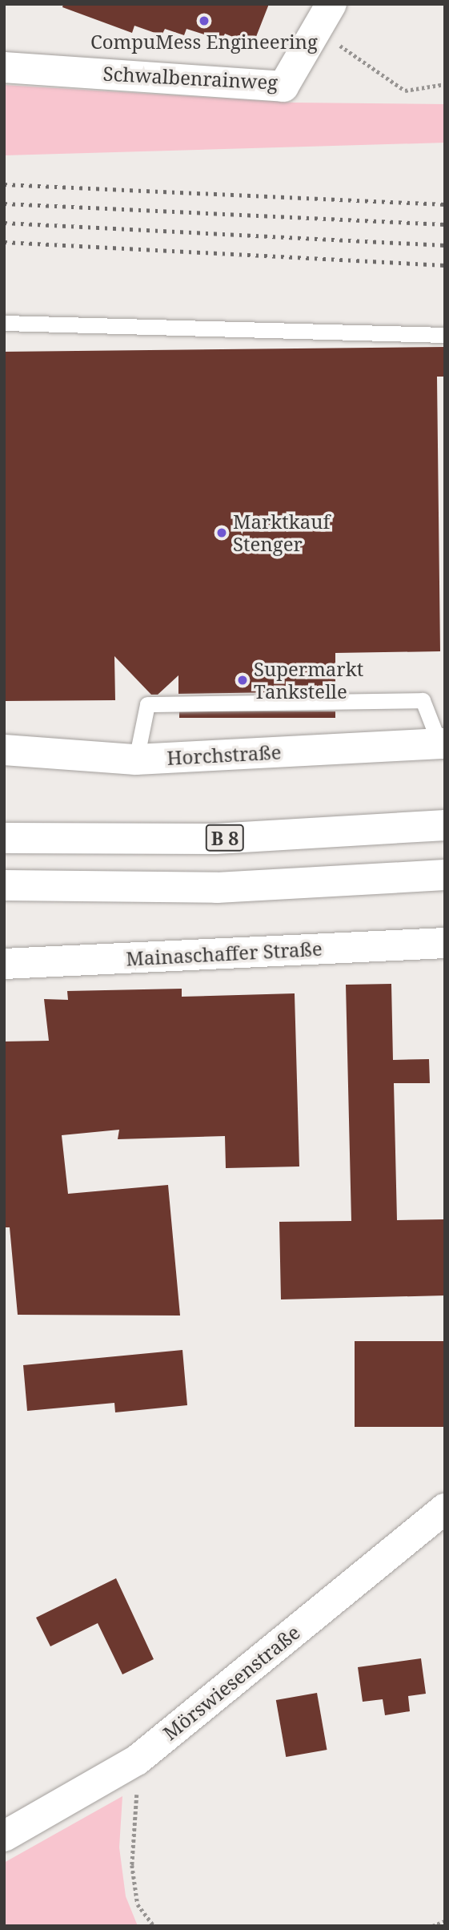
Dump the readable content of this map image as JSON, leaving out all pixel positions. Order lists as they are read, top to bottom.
{
  "streets": {
    "main road": [
      "Schwalbenrainweg",
      "Horchstraße",
      "B 8",
      "Mainaschaffer Straße",
      "Mörswiesenstraße"
    ]
  },
  "places": ["CompuMess Engineering", "Marktkauf Stenger", "Supermarkt Tankstelle"]
}
